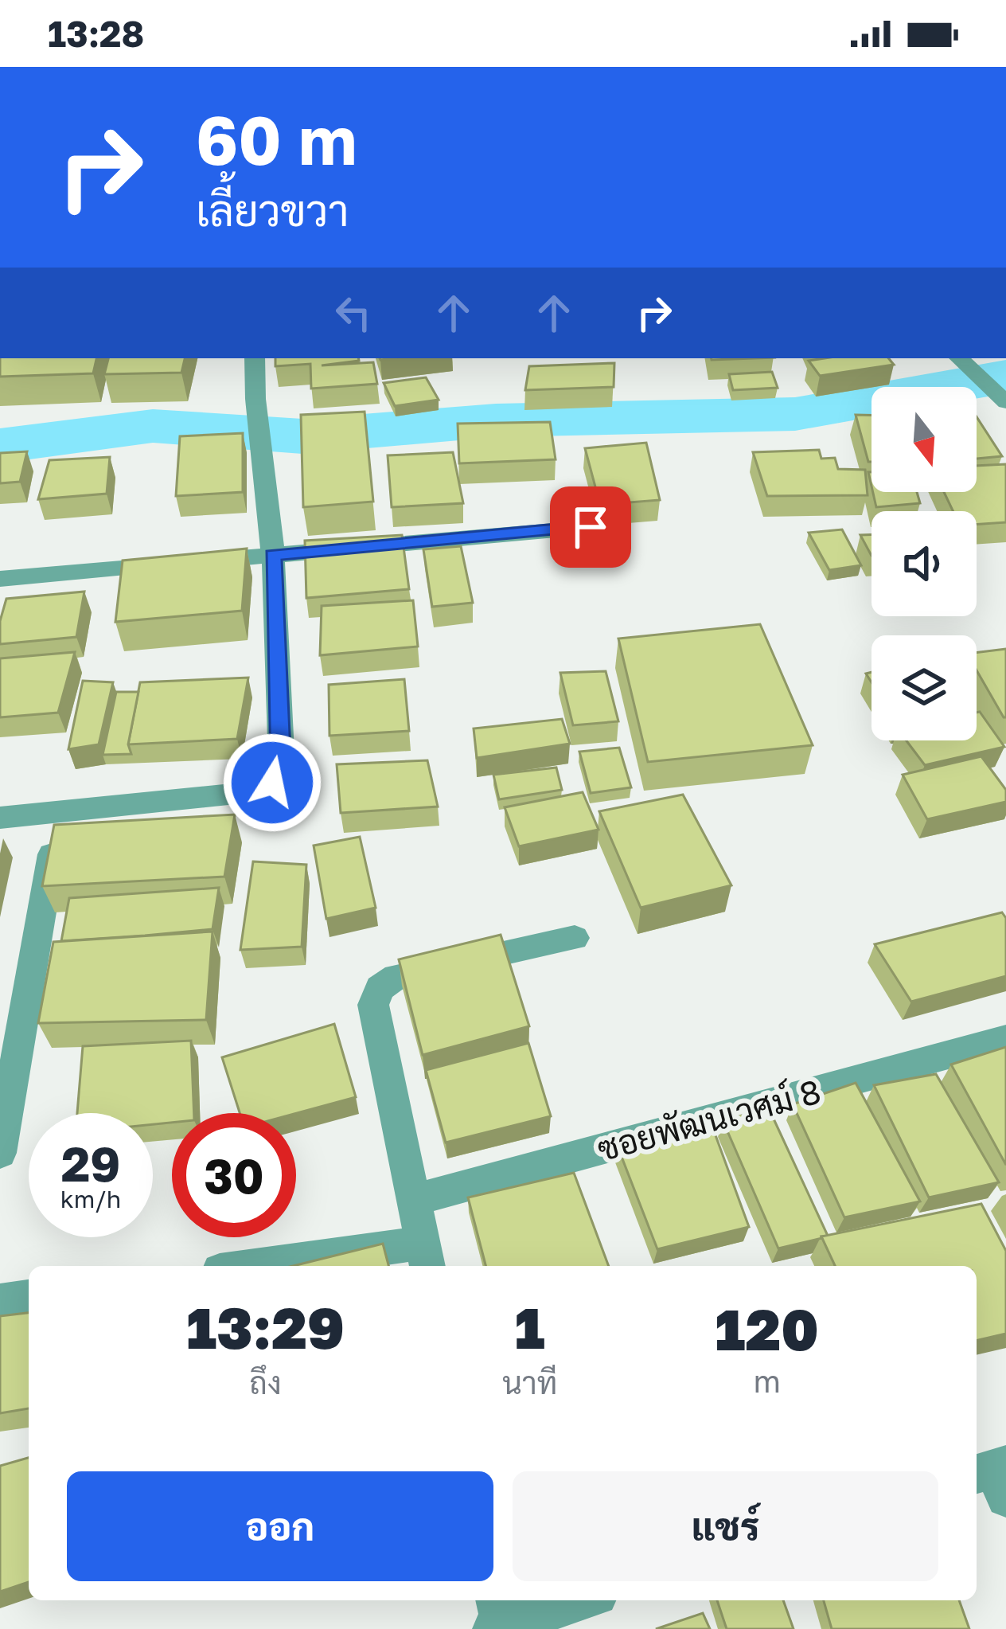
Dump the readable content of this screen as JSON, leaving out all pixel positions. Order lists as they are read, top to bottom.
{
  "streets": {
    "street": ["ซอยพัฒนเวศม์ 8"]
  },
  "north": "bottom",
  "page": {
    "status": "13:28",
    "turn": ["60 m", "เลี้ยวขวา"],
    "speed": "29 km/h",
    "limit": "30",
    "eta": [
      "13:29",
      "ถึง",
      "1",
      "นาที",
      "120",
      "m"
    ],
    "buttons": ["ออก", "แชร์"]
  }
}
